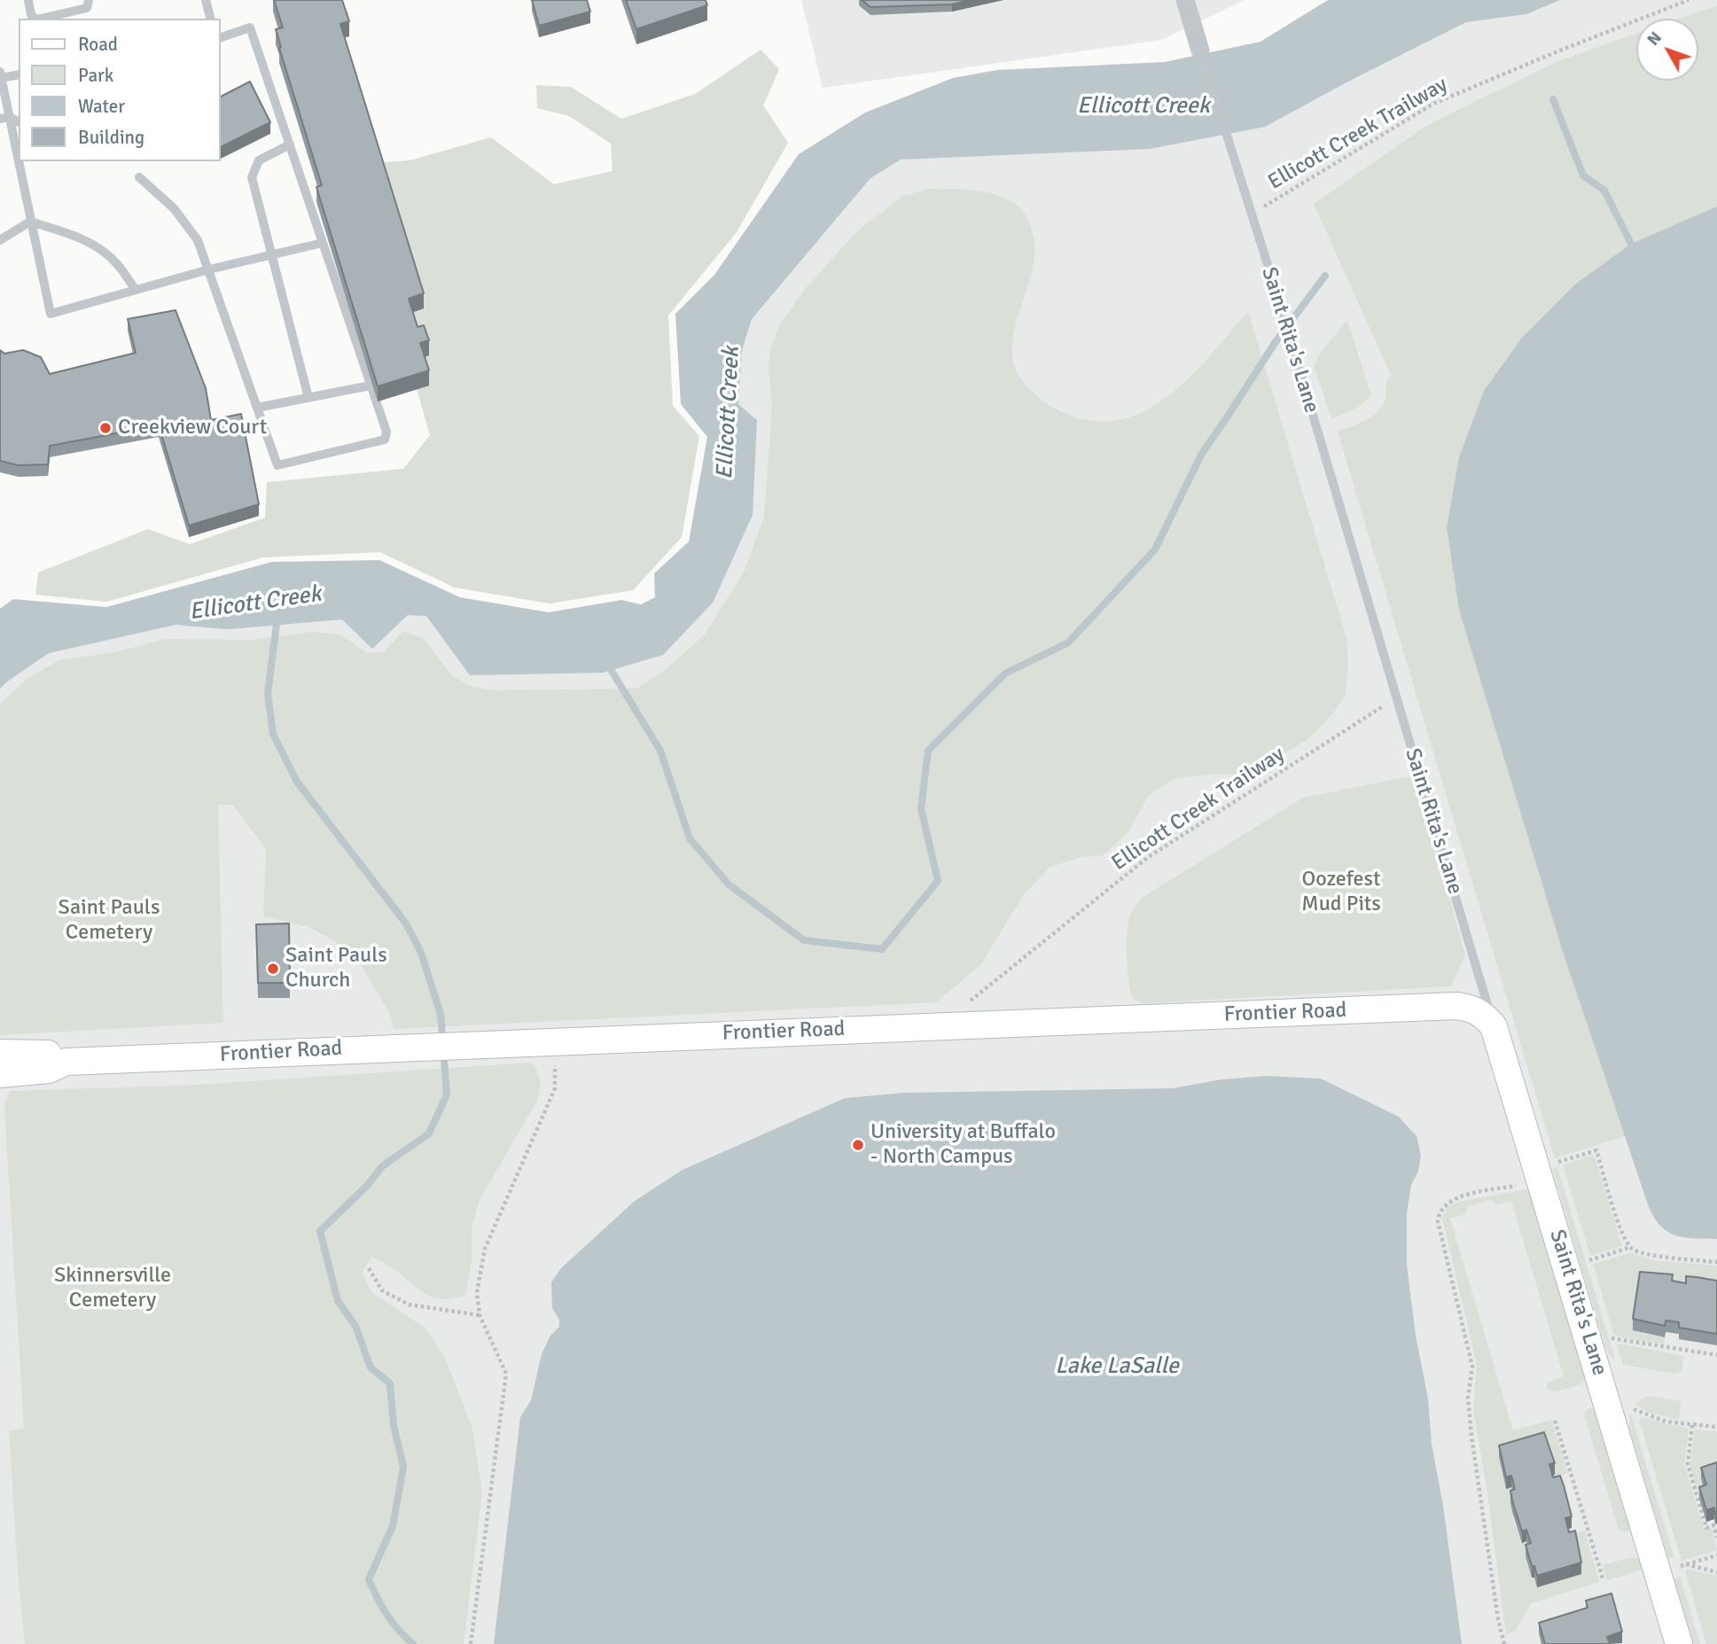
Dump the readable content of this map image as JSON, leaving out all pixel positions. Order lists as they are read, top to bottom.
{
  "streets": {
    "street": ["Saint Rita's Lane", "Frontier Road"],
    "path": ["Ellicott Creek Trailway"]
  },
  "crossings": [
    ["Ellicott Creek Trailway", "Saint Rita's Lane"],
    ["Saint Rita's Lane", "Frontier Road"]
  ],
  "water": ["Ellicott Creek", "Lake LaSalle"],
  "parks": ["Oozefest Mud Pits", "Saint Pauls Cemetery", "Skinnersville Cemetery"],
  "places": ["Creekview Court", "Saint Pauls Church", "University at Buffalo - North Campus"],
  "legend": [
    "Road",
    "Park",
    "Water",
    "Building"
  ],
  "north": "top left"
}
